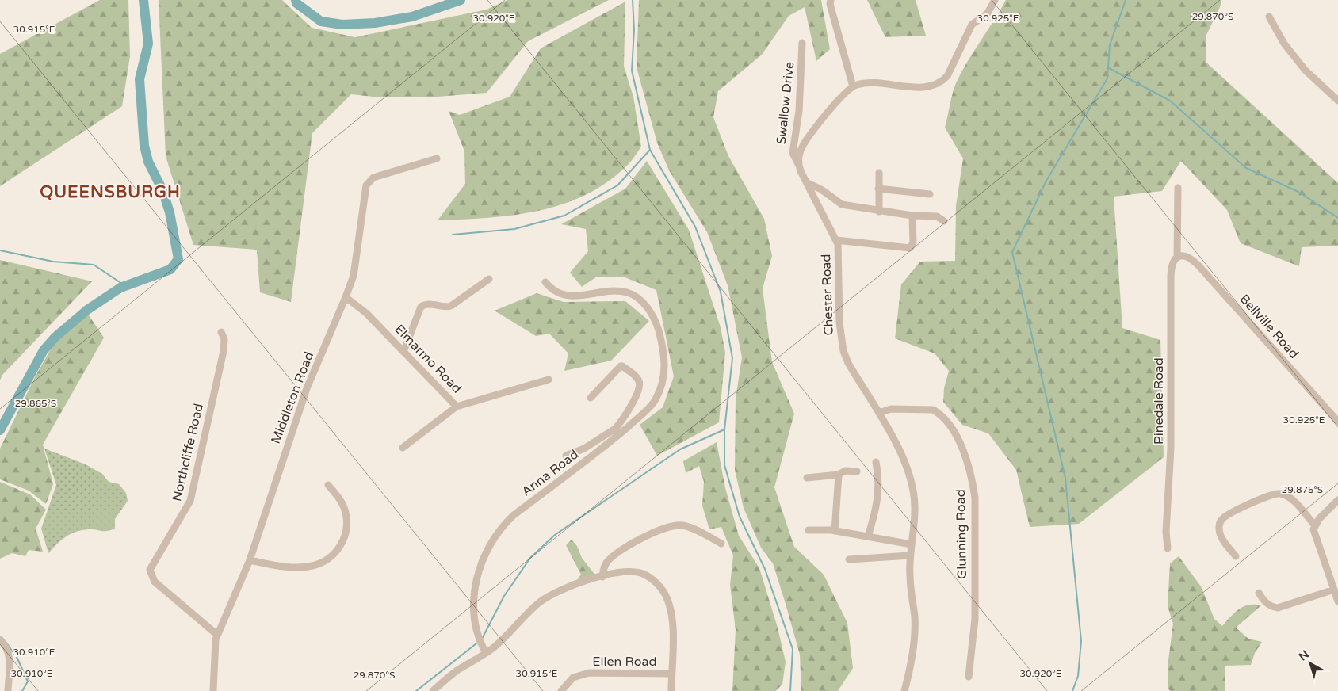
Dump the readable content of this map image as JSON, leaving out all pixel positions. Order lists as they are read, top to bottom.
{
  "streets": {
    "street": [
      "Swallow Drive",
      "Chester Road",
      "Bellville Road",
      "Elmarmo Road",
      "Middleton Road",
      "Pinedale Road",
      "Northcliffe Road",
      "Anna Road",
      "Glunning Road",
      "Ellen Road"
    ]
  },
  "crossings": [
    ["Swallow Drive", "Chester Road"],
    ["Chester Road", "Glunning Road"],
    ["Bellville Road", "Pinedale Road"],
    ["Elmarmo Road", "Middleton Road"],
    ["Middleton Road", "Northcliffe Road"]
  ],
  "districts": ["QUEENSBURGH"],
  "north": "top left",
  "coordinates": [
    "29.870°S",
    "30.920°E",
    "30.925°E",
    "30.915°E",
    "29.865°S",
    "29.875°S",
    "30.910°E"
  ]
}
